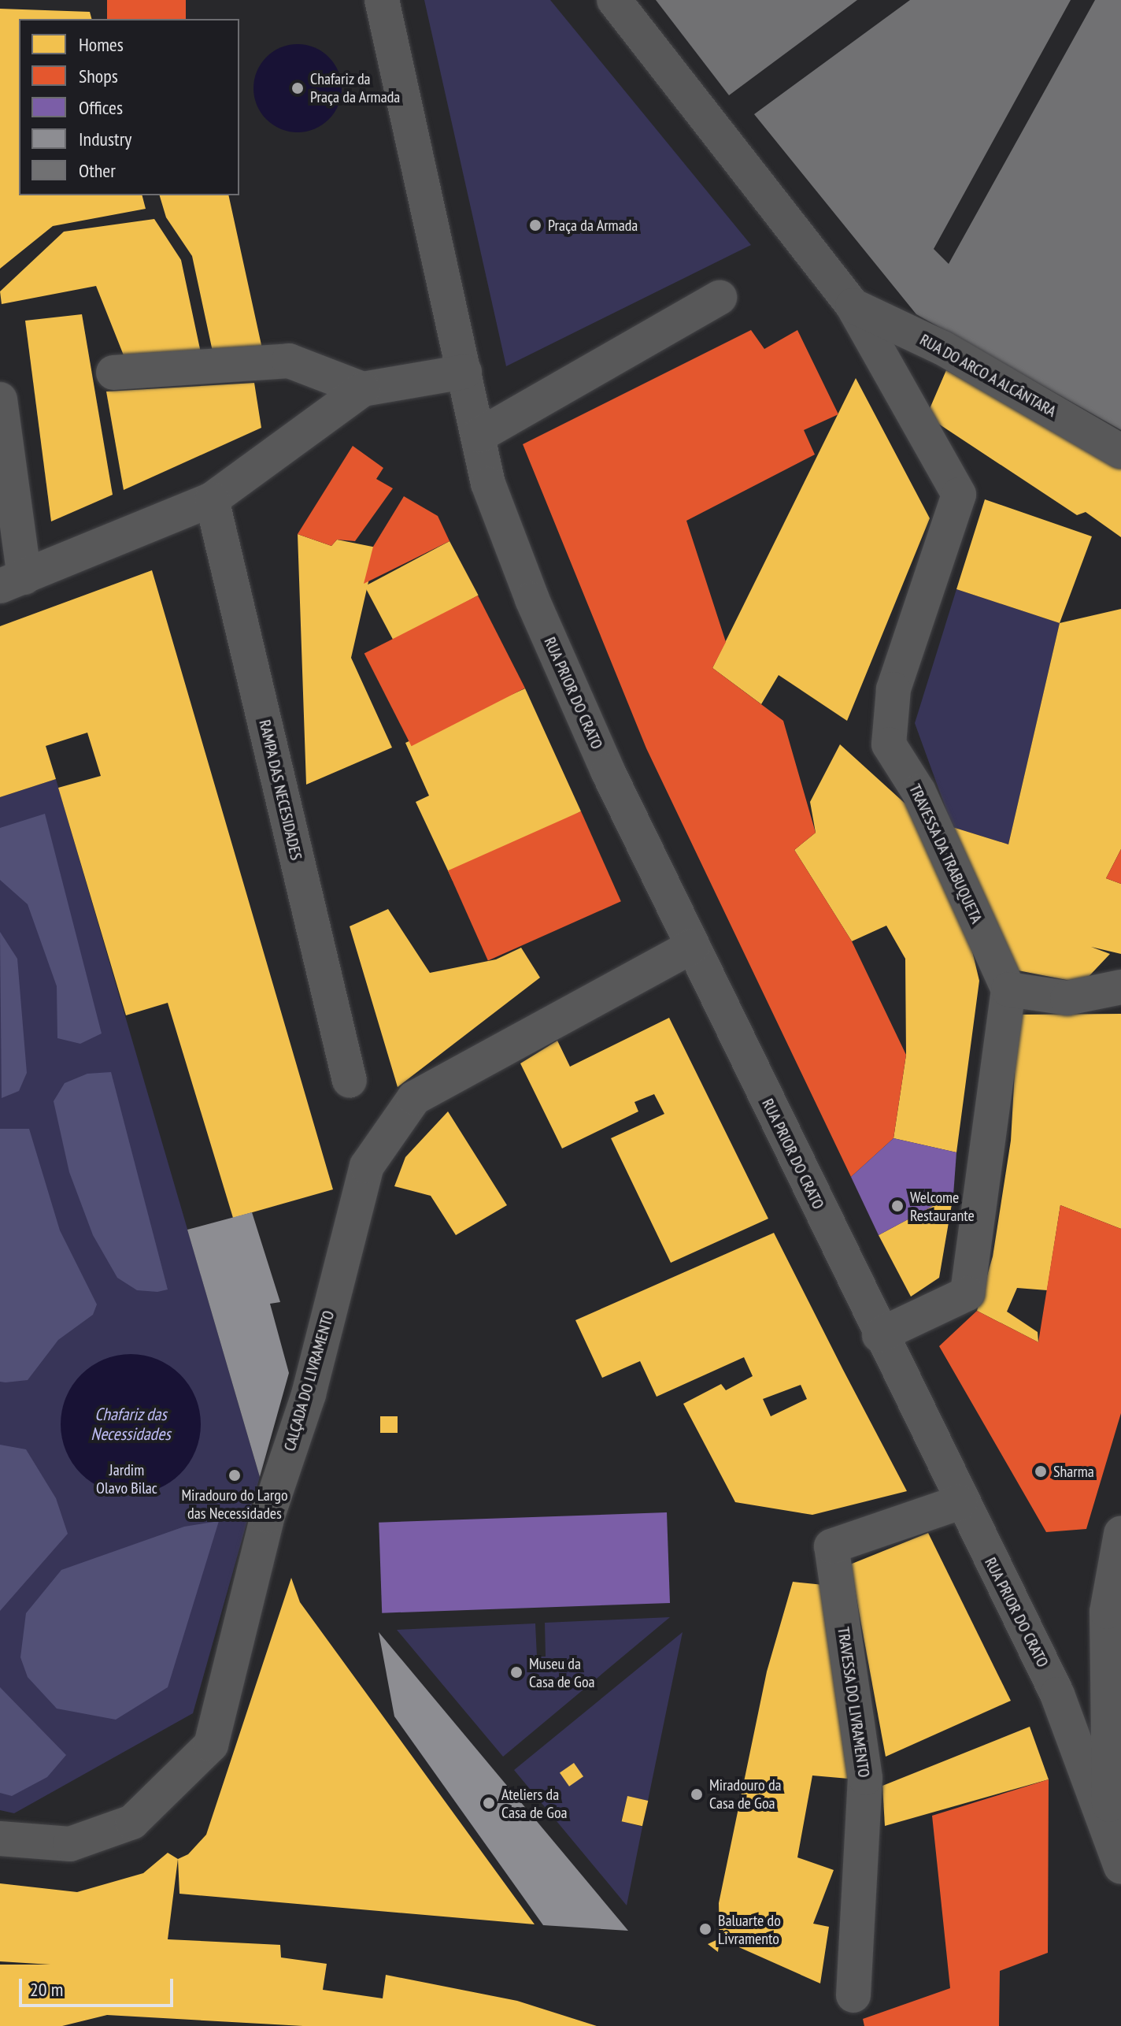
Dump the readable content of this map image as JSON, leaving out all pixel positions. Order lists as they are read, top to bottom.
{
  "streets": {
    "street": [
      "RUA DO ARCO A ALCÂNTARA",
      "RUA PRIOR DO CRATO",
      "RAMPA DAS NECESIDADES",
      "TRAVESSA DA TRABUQUETA",
      "CALÇADA DO LIVRAMENTO",
      "TRAVESSA DO LIVRAMENTO"
    ]
  },
  "crossings": [
    ["RUA DO ARCO A ALCÂNTARA", "TRAVESSA DA TRABUQUETA"],
    ["RUA PRIOR DO CRATO", "CALÇADA DO LIVRAMENTO"],
    ["RUA PRIOR DO CRATO", "TRAVESSA DO LIVRAMENTO"]
  ],
  "water": ["Chafariz das Necessidades"],
  "parks": ["Jardim Olavo Bilac"],
  "places": [
    "Chafariz da Praça da Armada",
    "Praça da Armada",
    "Welcome Restaurante",
    "Sharma",
    "Miradouro do Largo das Necessidades",
    "Museu da Casa de Goa",
    "Miradouro da Casa de Goa",
    "Ateliers da Casa de Goa",
    "Baluarte do Livramento"
  ],
  "legend": [
    "Homes",
    "Shops",
    "Offices",
    "Industry",
    "Other"
  ],
  "scale_bar": "20 m"
}
